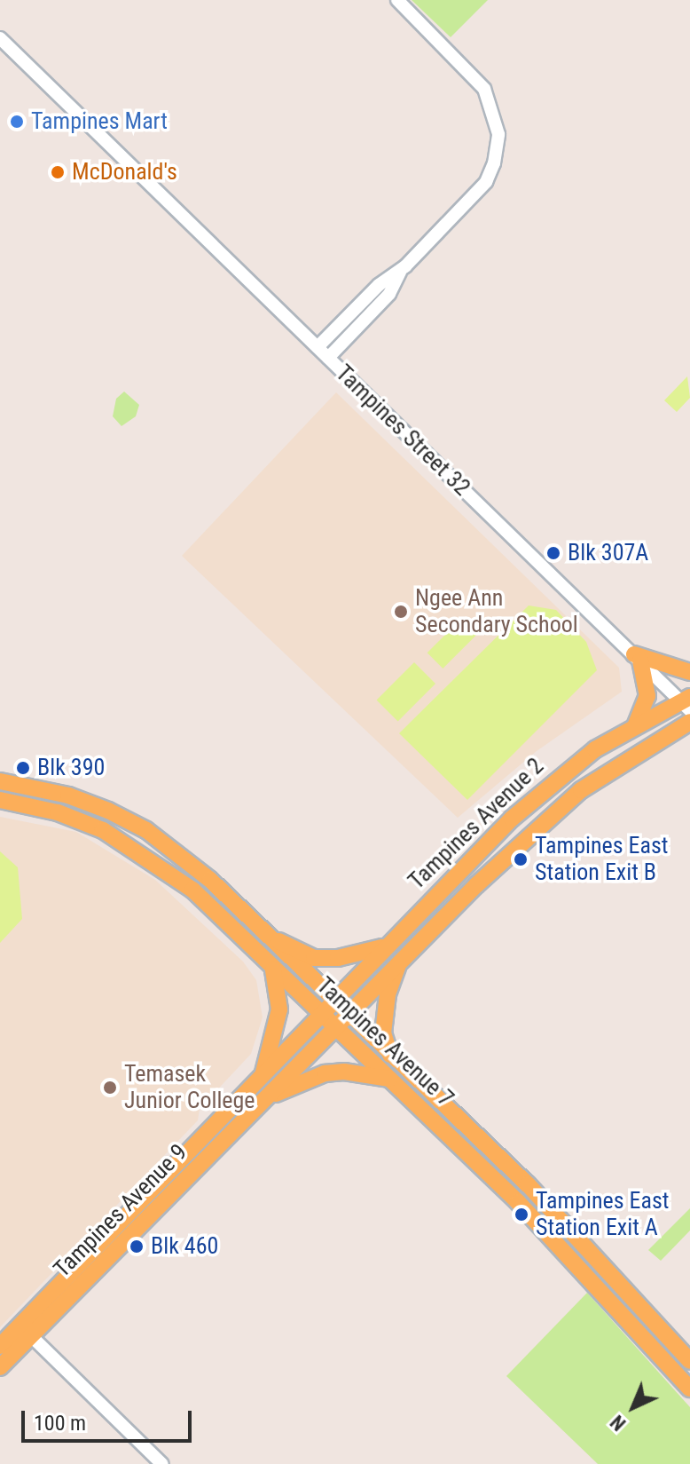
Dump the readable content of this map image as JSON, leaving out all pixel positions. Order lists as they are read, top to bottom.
{
  "streets": {
    "main road": ["Tampines Avenue 2", "Tampines Avenue 7", "Tampines Avenue 9"],
    "street": ["Tampines Street 32"]
  },
  "crossings": [
    ["Tampines Street 32", "Tampines Avenue 2"],
    ["Tampines Avenue 2", "Tampines Avenue 7"],
    ["Tampines Avenue 2", "Tampines Avenue 9"],
    ["Tampines Avenue 7", "Tampines Avenue 9"]
  ],
  "places": [
    "Tampines Mart",
    "McDonald's",
    "Blk 307A",
    "Ngee Ann Secondary School",
    "Blk 390",
    "Tampines East Station Exit B",
    "Temasek Junior College",
    "Tampines East Station Exit A",
    "Blk 460"
  ],
  "scale_bar": "100 m",
  "north": "bottom left"
}
